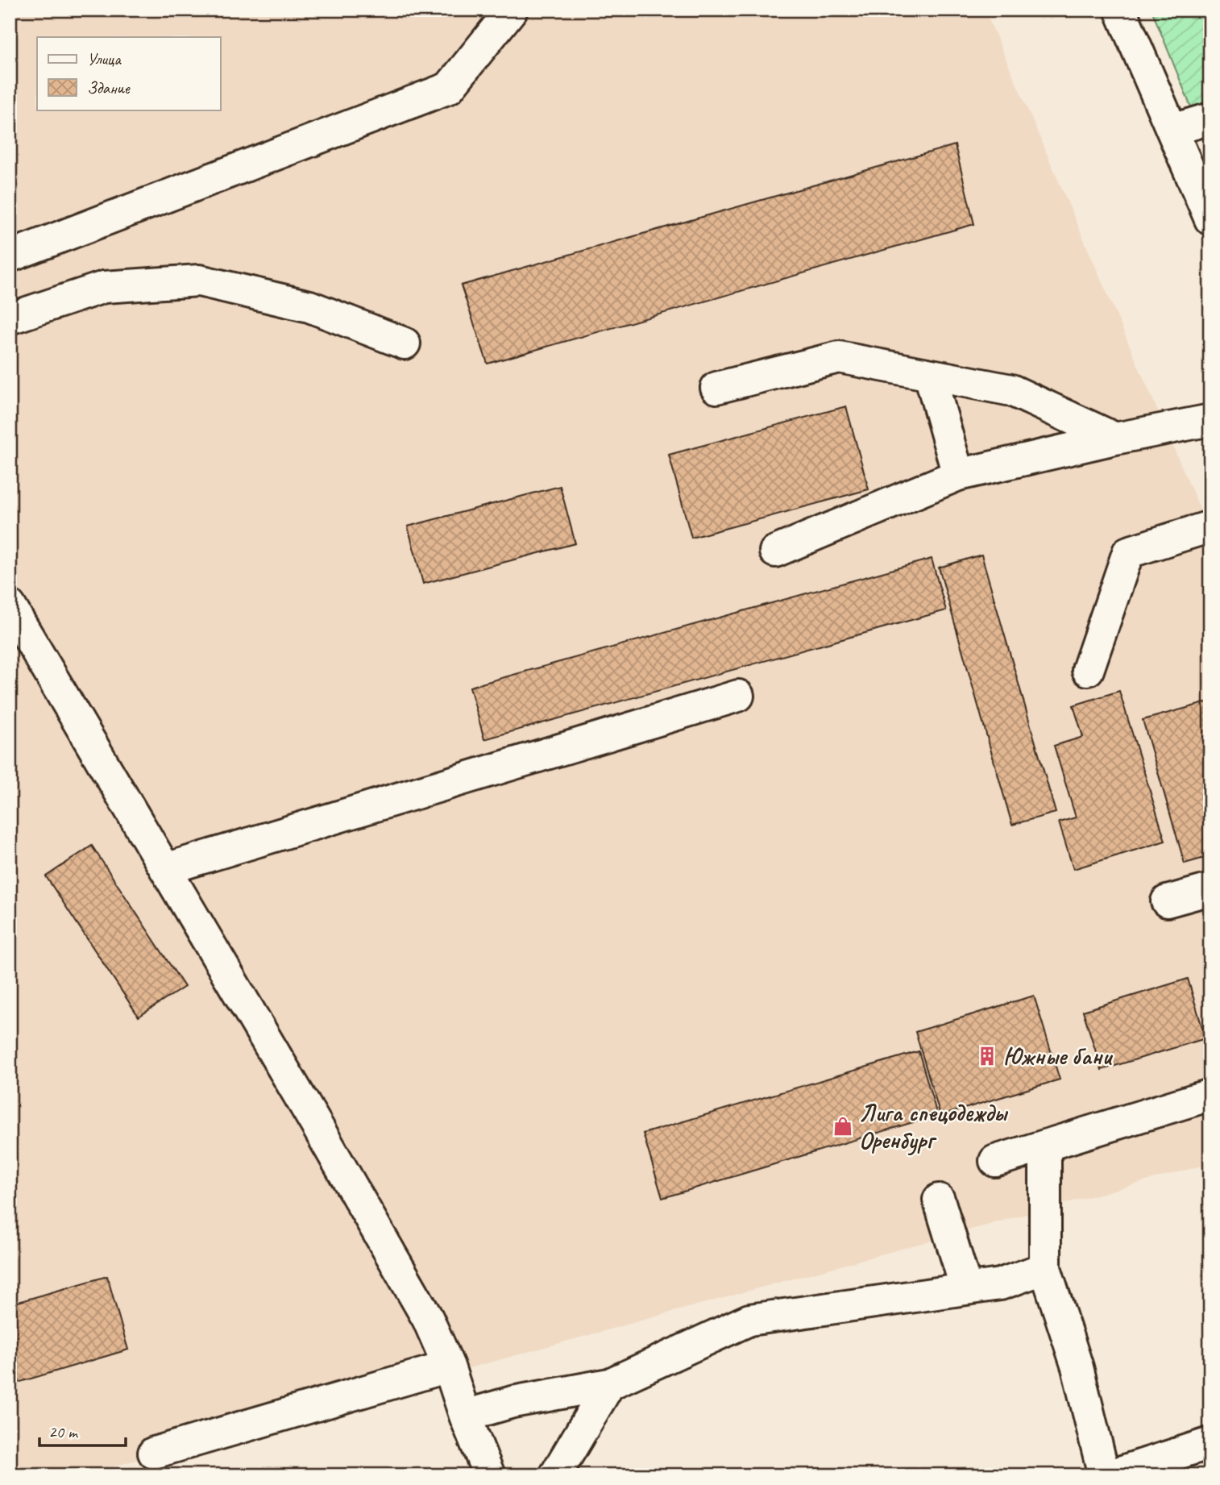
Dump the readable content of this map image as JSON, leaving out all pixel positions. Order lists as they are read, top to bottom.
{
  "places": {
    "building": ["Южные бани"],
    "shop": ["Лига спецодежды Оренбург"]
  },
  "legend": ["Улица", "Здание"],
  "scale_bar": "20 m"
}
